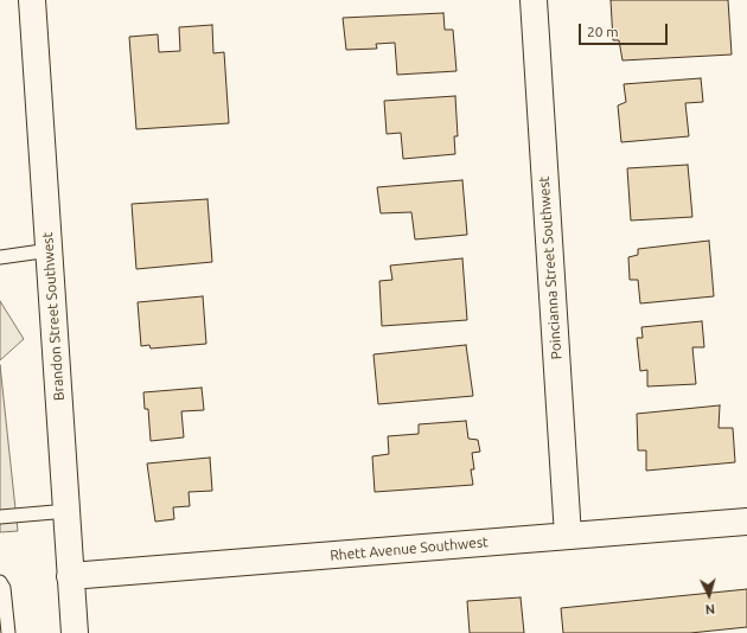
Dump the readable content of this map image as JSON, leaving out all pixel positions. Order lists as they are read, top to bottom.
{
  "streets": {
    "street": ["Poincianna Street Southwest", "Brandon Street Southwest", "Rhett Avenue Southwest"]
  },
  "crossings": [
    ["Poincianna Street Southwest", "Rhett Avenue Southwest"],
    ["Brandon Street Southwest", "Rhett Avenue Southwest"]
  ],
  "scale_bar": "20 m",
  "north": "bottom"
}
